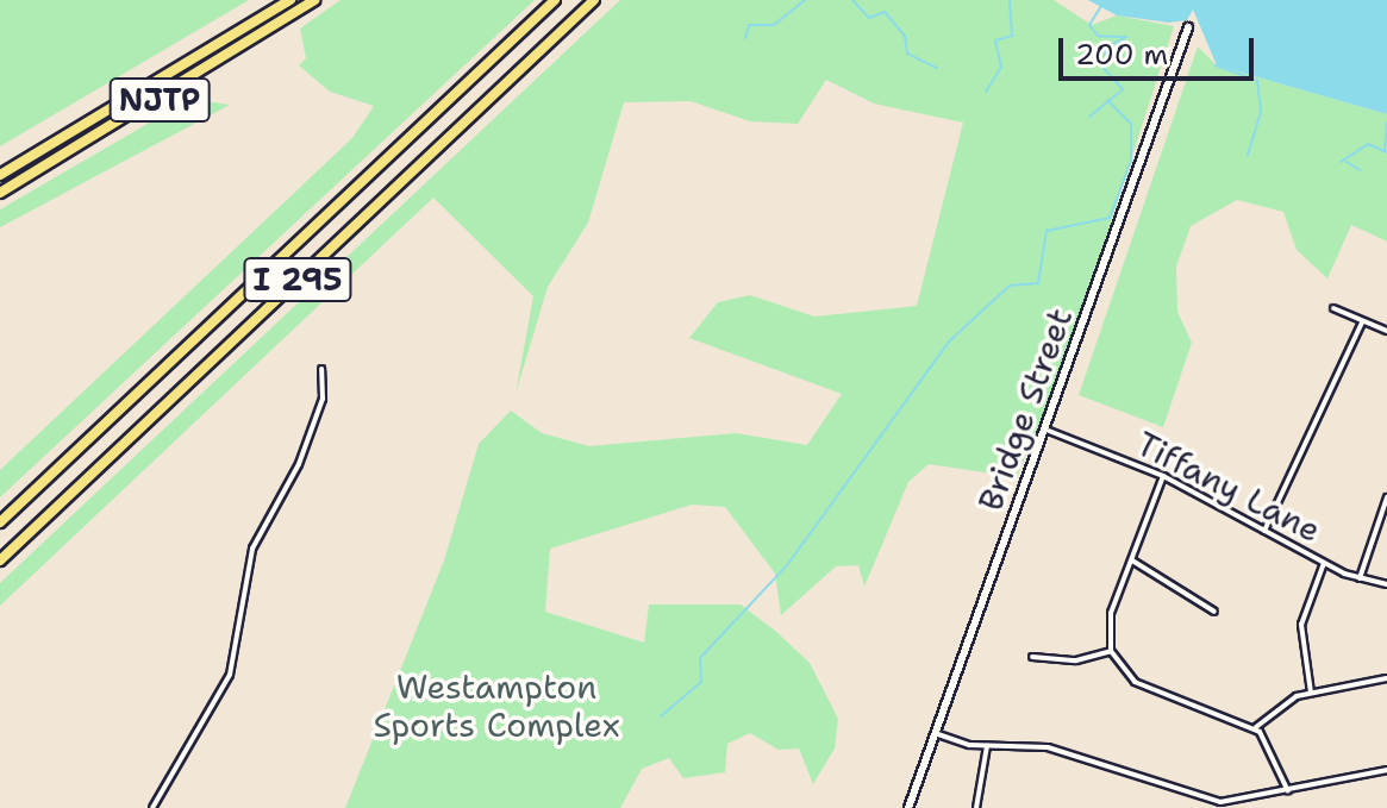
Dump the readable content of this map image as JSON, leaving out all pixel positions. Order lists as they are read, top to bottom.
{
  "streets": {
    "highway": ["NJTP", "I 295"],
    "main road": ["Bridge Street"],
    "street": ["Tiffany Lane"]
  },
  "crossings": [
    ["Bridge Street", "Tiffany Lane"]
  ],
  "parks": ["Westampton Sports Complex"],
  "scale_bar": "200 m"
}
